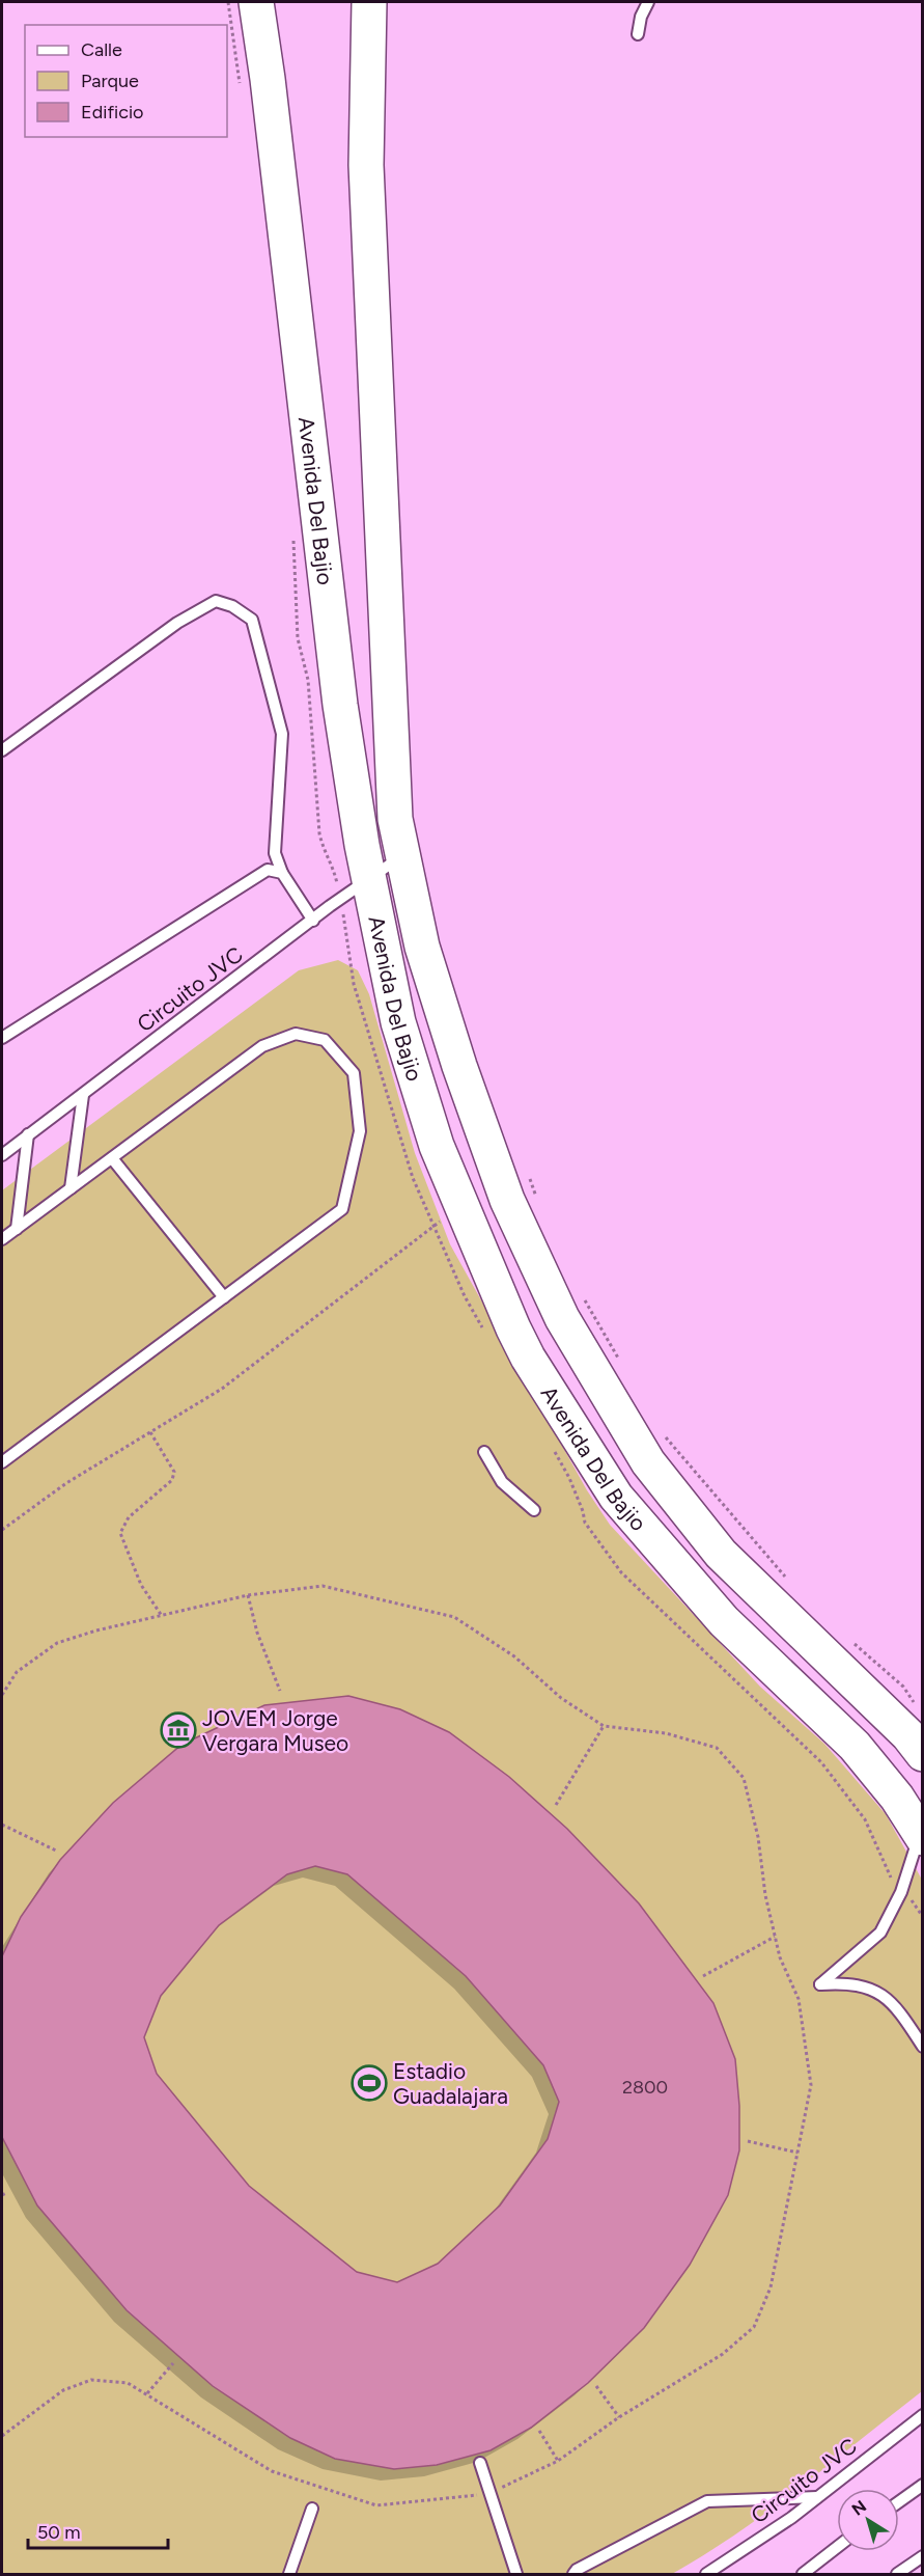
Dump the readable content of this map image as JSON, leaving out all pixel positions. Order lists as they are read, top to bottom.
{
  "streets": {
    "main road": ["Avenida Del Bajio"],
    "lane": ["Circuito JVC"]
  },
  "crossings": [
    ["Avenida Del Bajio", "Circuito JVC"]
  ],
  "places": {
    "museum": ["JOVEM Jorge Vergara Museo"],
    "sports": ["Estadio Guadalajara"]
  },
  "house_numbers": ["2800"],
  "legend": ["Calle", "Parque", "Edificio"],
  "scale_bar": "50 m",
  "north": "top left"
}
